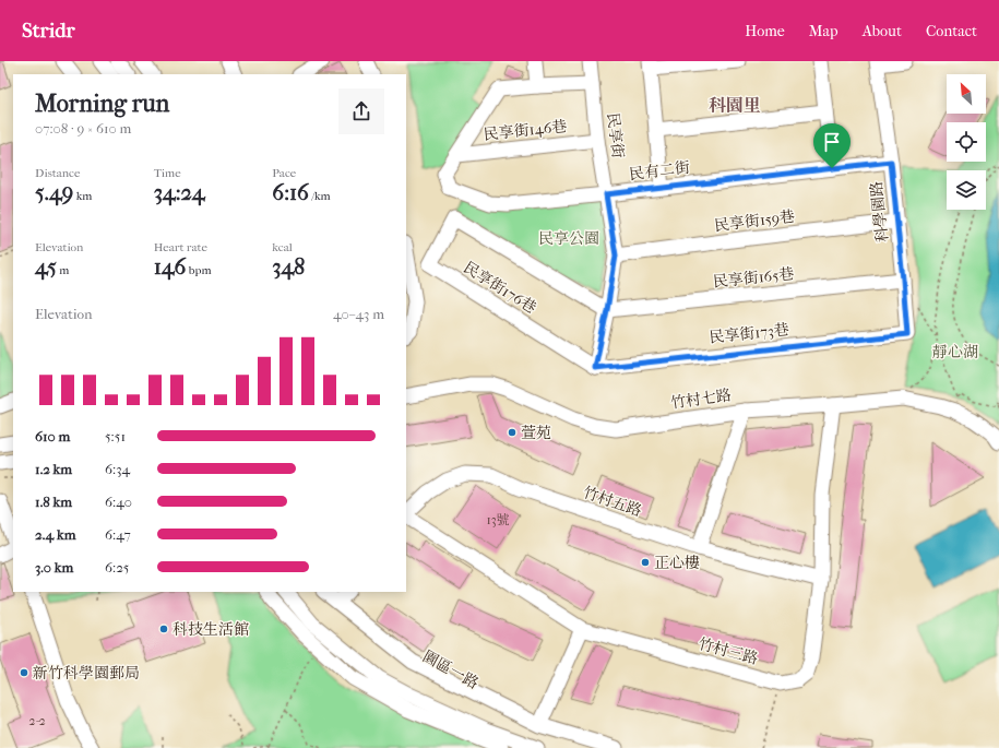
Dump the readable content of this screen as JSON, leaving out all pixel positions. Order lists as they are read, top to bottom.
{
  "streets": {
    "street": [
      "民享街146巷",
      "民享街",
      "民有二街",
      "科學園路",
      "民享街159巷",
      "民享街165巷",
      "民享街176巷",
      "民享街173巷",
      "竹村七路",
      "竹村五路",
      "竹村三路",
      "園區一路"
    ]
  },
  "crossings": [
    ["民享街146巷", "民享街"],
    ["民享街146巷", "民有二街"],
    ["民享街", "民有二街"],
    ["民享街", "民享街159巷"],
    ["民享街", "民享街165巷"],
    ["民享街", "民享街176巷"],
    ["民享街", "民享街173巷"],
    ["民有二街", "科學園路"],
    ["科學園路", "民享街159巷"],
    ["科學園路", "民享街165巷"],
    ["科學園路", "民享街173巷"],
    ["民享街165巷", "民享街176巷"],
    ["民享街176巷", "民享街173巷"]
  ],
  "districts": ["科園里"],
  "parks": ["民享公園", "靜心湖"],
  "places": [
    "萱苑",
    "正心樓",
    "科技生活館",
    "新竹科學園郵局"
  ],
  "house_numbers": ["13號", "2-2"],
  "north": "top left",
  "page": {
    "header": "Stridr",
    "nav": [
      "Home",
      "Map",
      "About",
      "Contact"
    ],
    "heading": ["Morning run", "07:08 · 9 × 610 m"],
    "stats": [
      ["Distance", "5.49 km"],
      ["Time", "34:24"],
      ["Pace", "6:16 /km"],
      ["Elevation", "45 m"],
      ["Heart rate", "146 bpm"],
      ["kcal", "348"]
    ],
    "chart": ["Elevation", "40–43 m"],
    "list": [
      {
        "name": "610 m",
        "note": "5:51"
      },
      {
        "name": "1.2 km",
        "note": "6:34"
      },
      {
        "name": "1.8 km",
        "note": "6:40"
      },
      {
        "name": "2.4 km",
        "note": "6:47"
      },
      {
        "name": "3.0 km",
        "note": "6:25"
      }
    ]
  }
}
